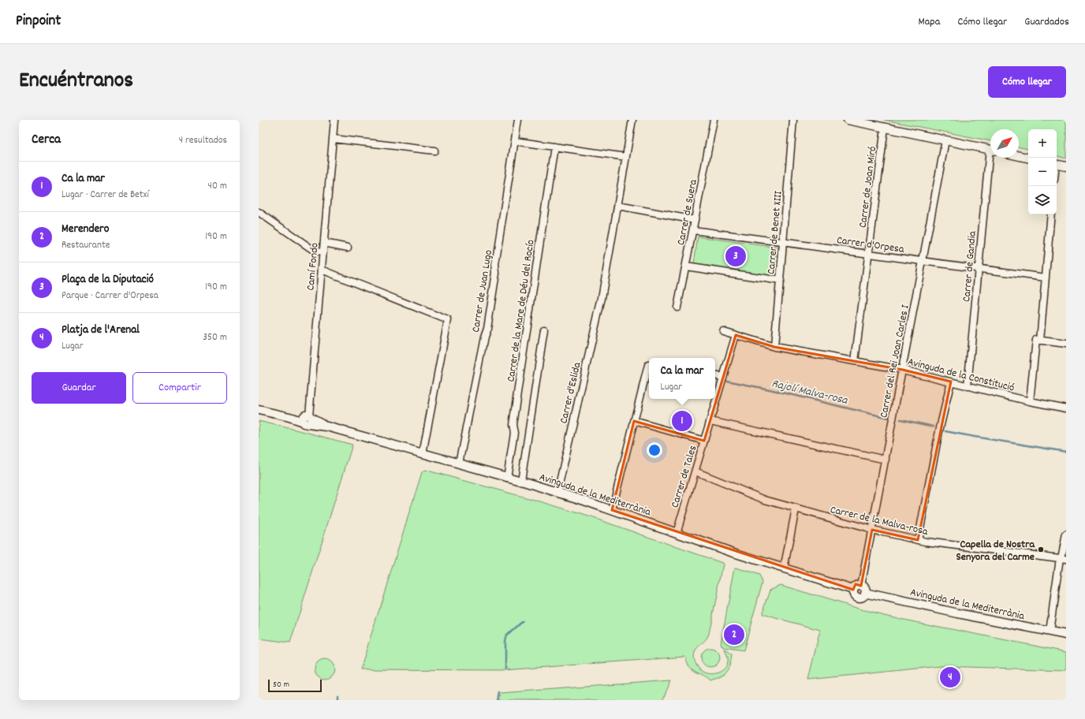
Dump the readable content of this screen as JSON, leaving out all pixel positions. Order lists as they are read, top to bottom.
{
  "streets": {
    "street": [
      "Carrer de Joan Miró",
      "Carrer de Suera",
      "Carrer de Benet XIII",
      "Carrer d'Orpesa",
      "Camí Fondo",
      "Carrer de Gandia",
      "Carrer de Juan Lugo",
      "Carrer de la Mare de Déu del Rocío",
      "Carrer del Rei Joan Carles I",
      "Avinguda de la Constitució",
      "Carrer d'Eslida",
      "Carrer de Tales",
      "Avinguda de la Mediterrània",
      "Carrer de la Malva-rosa"
    ]
  },
  "crossings": [
    ["Carrer de Joan Miró", "Carrer d'Orpesa"],
    ["Carrer de Joan Miró", "Avinguda de la Constitució"],
    ["Carrer de Suera", "Carrer d'Orpesa"],
    ["Carrer de Benet XIII", "Carrer d'Orpesa"],
    ["Carrer de Benet XIII", "Avinguda de la Constitució"],
    ["Carrer d'Orpesa", "Carrer de Gandia"],
    ["Carrer d'Orpesa", "Carrer del Rei Joan Carles I"],
    ["Camí Fondo", "Avinguda de la Mediterrània"],
    ["Carrer de Gandia", "Avinguda de la Constitució"],
    ["Carrer de Juan Lugo", "Avinguda de la Mediterrània"],
    ["Carrer de la Mare de Déu del Rocío", "Avinguda de la Mediterrània"],
    ["Carrer del Rei Joan Carles I", "Avinguda de la Constitució"],
    ["Carrer del Rei Joan Carles I", "Avinguda de la Mediterrània"],
    ["Carrer del Rei Joan Carles I", "Carrer de la Malva-rosa"],
    ["Avinguda de la Constitució", "Carrer de Tales"],
    ["Carrer d'Eslida", "Avinguda de la Mediterrània"],
    ["Carrer de Tales", "Avinguda de la Mediterrània"],
    ["Carrer de Tales", "Carrer de la Malva-rosa"]
  ],
  "water": ["Rajolí Malva-rosa"],
  "places": ["Capella de Nostra Senyora del Carme"],
  "scale_bar": "50 m",
  "north": "top right",
  "page": {
    "header": "Pinpoint",
    "nav": ["Mapa", "Cómo llegar", "Guardados"],
    "title": "Encuéntranos",
    "buttons": [
      "Cómo llegar",
      ["Guardar", "Compartir"]
    ],
    "heading": ["Cerca", "4 resultados"],
    "map_buttons": ["+", "−"],
    "list": [
      {
        "mark": "1",
        "name": "Ca la mar",
        "note": "Lugar · Carrer de Betxí",
        "value": "40 m"
      },
      {
        "mark": "2",
        "name": "Merendero",
        "note": "Restaurante",
        "value": "190 m"
      },
      {
        "mark": "3",
        "name": "Plaça de la Diputació",
        "note": "Parque · Carrer d'Orpesa",
        "value": "190 m"
      },
      {
        "mark": "4",
        "name": "Platja de l'Arenal",
        "note": "Lugar",
        "value": "350 m"
      }
    ],
    "pins": [
      "3",
      "1",
      "2",
      "4"
    ],
    "popup": ["Ca la mar", "Lugar"],
    "scale": "50 m"
  }
}
